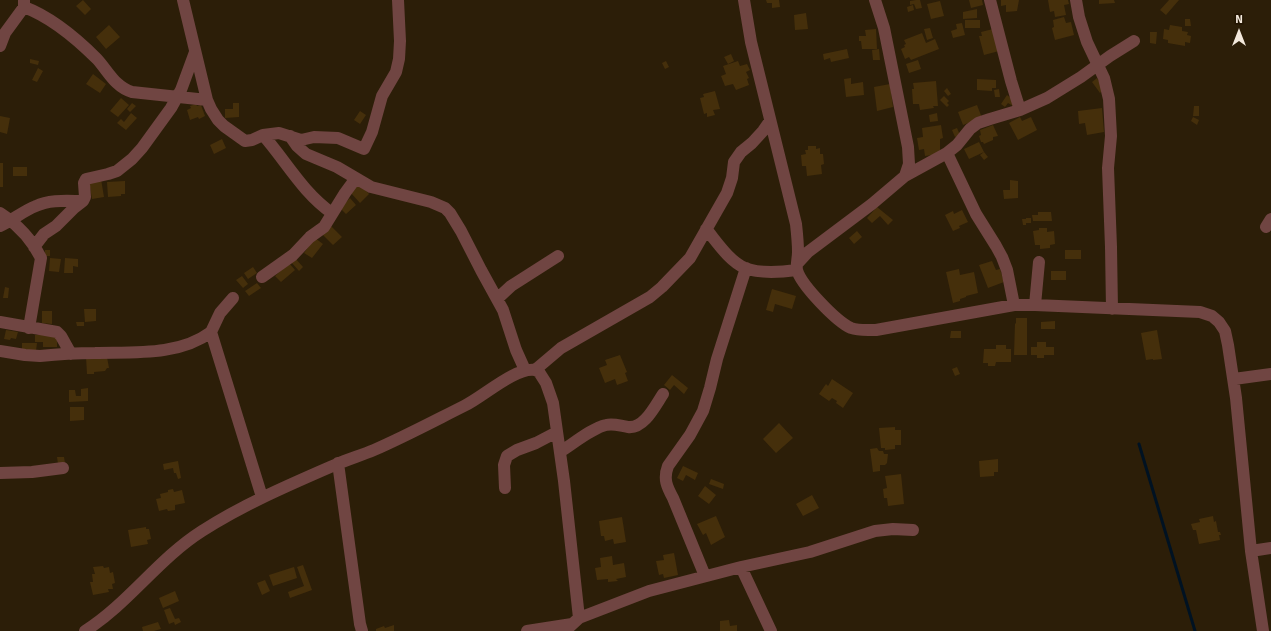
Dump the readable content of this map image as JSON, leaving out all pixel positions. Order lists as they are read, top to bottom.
{
  "north": "top"
}
